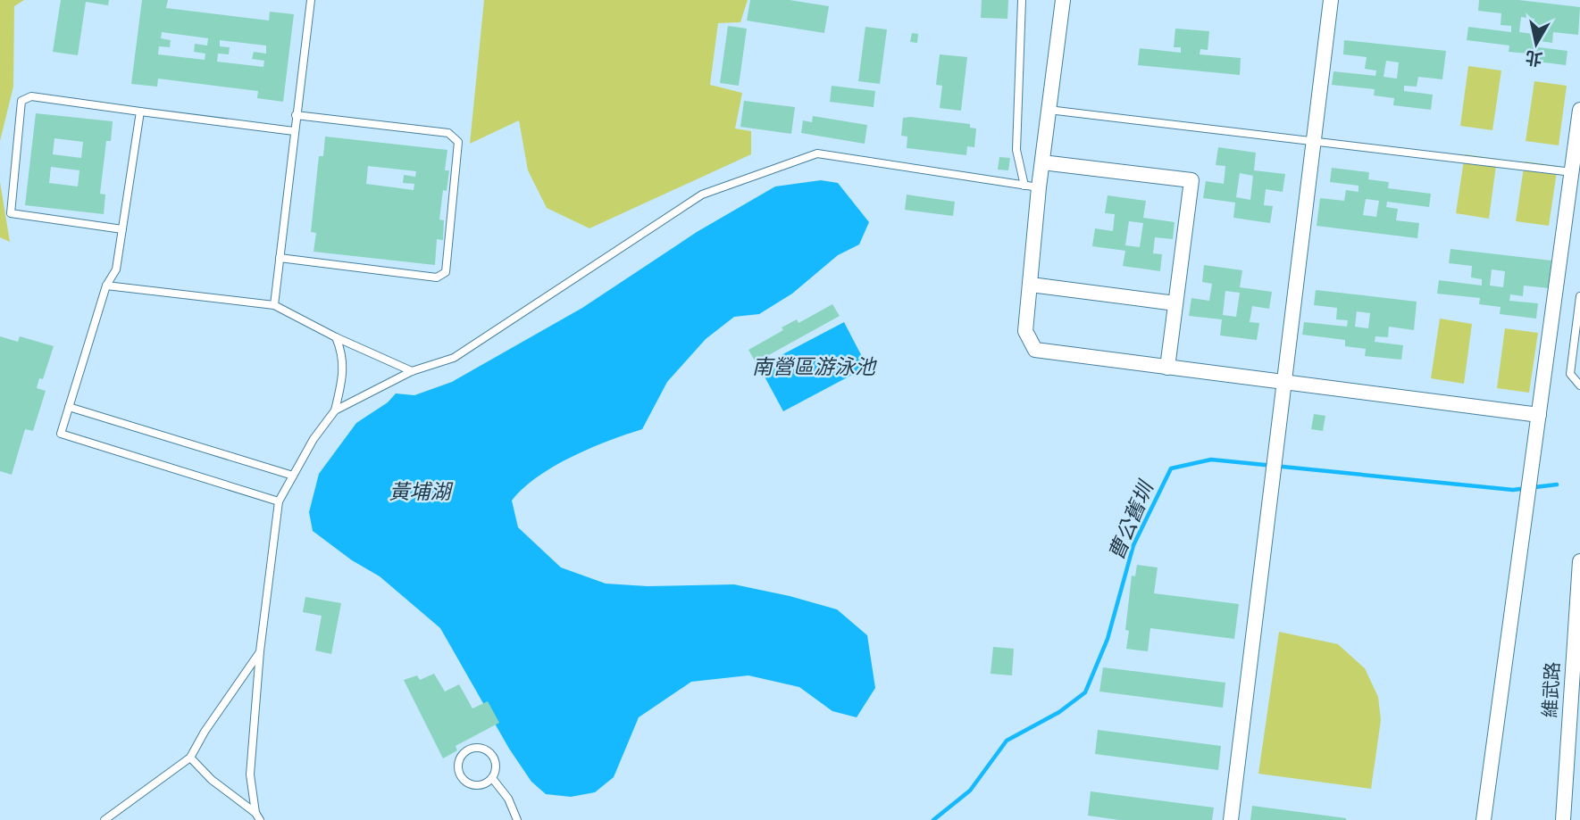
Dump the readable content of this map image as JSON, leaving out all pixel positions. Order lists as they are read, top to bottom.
{
  "streets": {
    "street": ["維武路"]
  },
  "water": ["南營區游泳池", "黃埔湖", "曹公舊圳"],
  "north": "bottom"
}
